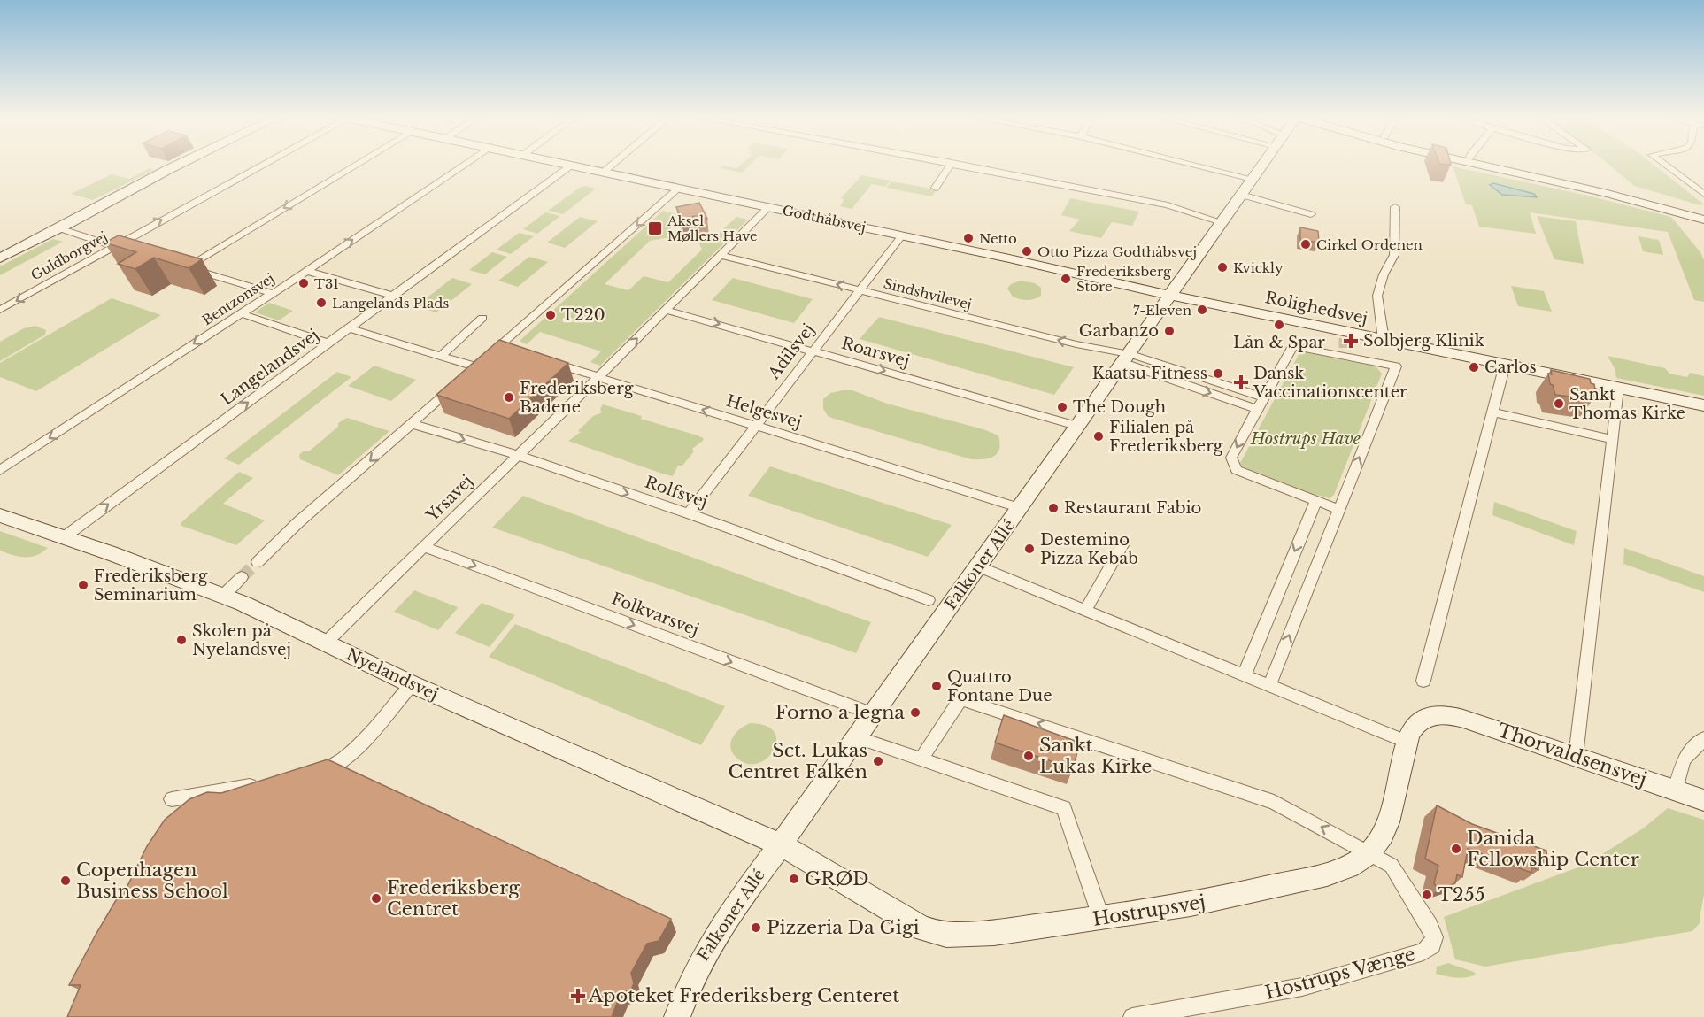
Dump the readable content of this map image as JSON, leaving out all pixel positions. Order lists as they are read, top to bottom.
{
  "streets": {
    "street": [
      "Godthåbsvej",
      "Guldborgvej",
      "Sindshvilevej",
      "Bentzonsvej",
      "Rolighedsvej",
      "Adilsvej",
      "Roarsvej",
      "Langelandsvej",
      "Helgesvej",
      "Rolfsvej",
      "Yrsavej",
      "Falkoner Allé",
      "Folkvarsvej",
      "Nyelandsvej",
      "Thorvaldsensvej",
      "Hostrupsvej",
      "Hostrups Vænge"
    ]
  },
  "crossings": [
    ["Godthåbsvej", "Rolighedsvej"],
    ["Godthåbsvej", "Adilsvej"],
    ["Godthåbsvej", "Falkoner Allé"],
    ["Sindshvilevej", "Adilsvej"],
    ["Sindshvilevej", "Falkoner Allé"],
    ["Rolighedsvej", "Falkoner Allé"],
    ["Adilsvej", "Roarsvej"],
    ["Adilsvej", "Helgesvej"],
    ["Adilsvej", "Rolfsvej"],
    ["Roarsvej", "Falkoner Allé"],
    ["Langelandsvej", "Nyelandsvej"],
    ["Helgesvej", "Yrsavej"],
    ["Helgesvej", "Falkoner Allé"],
    ["Rolfsvej", "Yrsavej"],
    ["Yrsavej", "Folkvarsvej"],
    ["Yrsavej", "Nyelandsvej"],
    ["Falkoner Allé", "Folkvarsvej"],
    ["Falkoner Allé", "Nyelandsvej"],
    ["Falkoner Allé", "Hostrupsvej"],
    ["Nyelandsvej", "Hostrupsvej"],
    ["Thorvaldsensvej", "Hostrupsvej"],
    ["Hostrupsvej", "Hostrups Vænge"]
  ],
  "one_way": [
    "Sindshvilevej",
    "Roarsvej",
    "Langelandsvej",
    "Rolfsvej",
    "Folkvarsvej",
    "Hostrups Vænge"
  ],
  "parks": ["Hostrups Have"],
  "places": {
    "transit": ["Aksel Møllers Have"],
    "other": [
      "Netto",
      "Cirkel Ordenen",
      "Otto Pizza Godthåbsvej",
      "Kvickly",
      "Frederiksberg Store",
      "T31",
      "Langelands Plads",
      "7-Eleven",
      "T220",
      "Lån & Spar",
      "Garbanzo",
      "Carlos",
      "Kaatsu Fitness",
      "Frederiksberg Badene",
      "Sankt Thomas Kirke",
      "The Dough",
      "Filialen på Frederiksberg",
      "Restaurant Fabio",
      "Destemino Pizza Kebab",
      "Frederiksberg Seminarium",
      "Skolen på Nyelandsvej",
      "Quattro Fontane Due",
      "Forno a legna",
      "Sankt Lukas Kirke",
      "Sct. Lukas Centret Falken",
      "Danida Fellowship Center",
      "GRØD",
      "Copenhagen Business School",
      "T255",
      "Frederiksberg Centret",
      "Pizzeria Da Gigi"
    ],
    "health": ["Solbjerg Klinik", "Dansk Vaccinationscenter", "Apoteket Frederiksberg Centeret"]
  }
}
